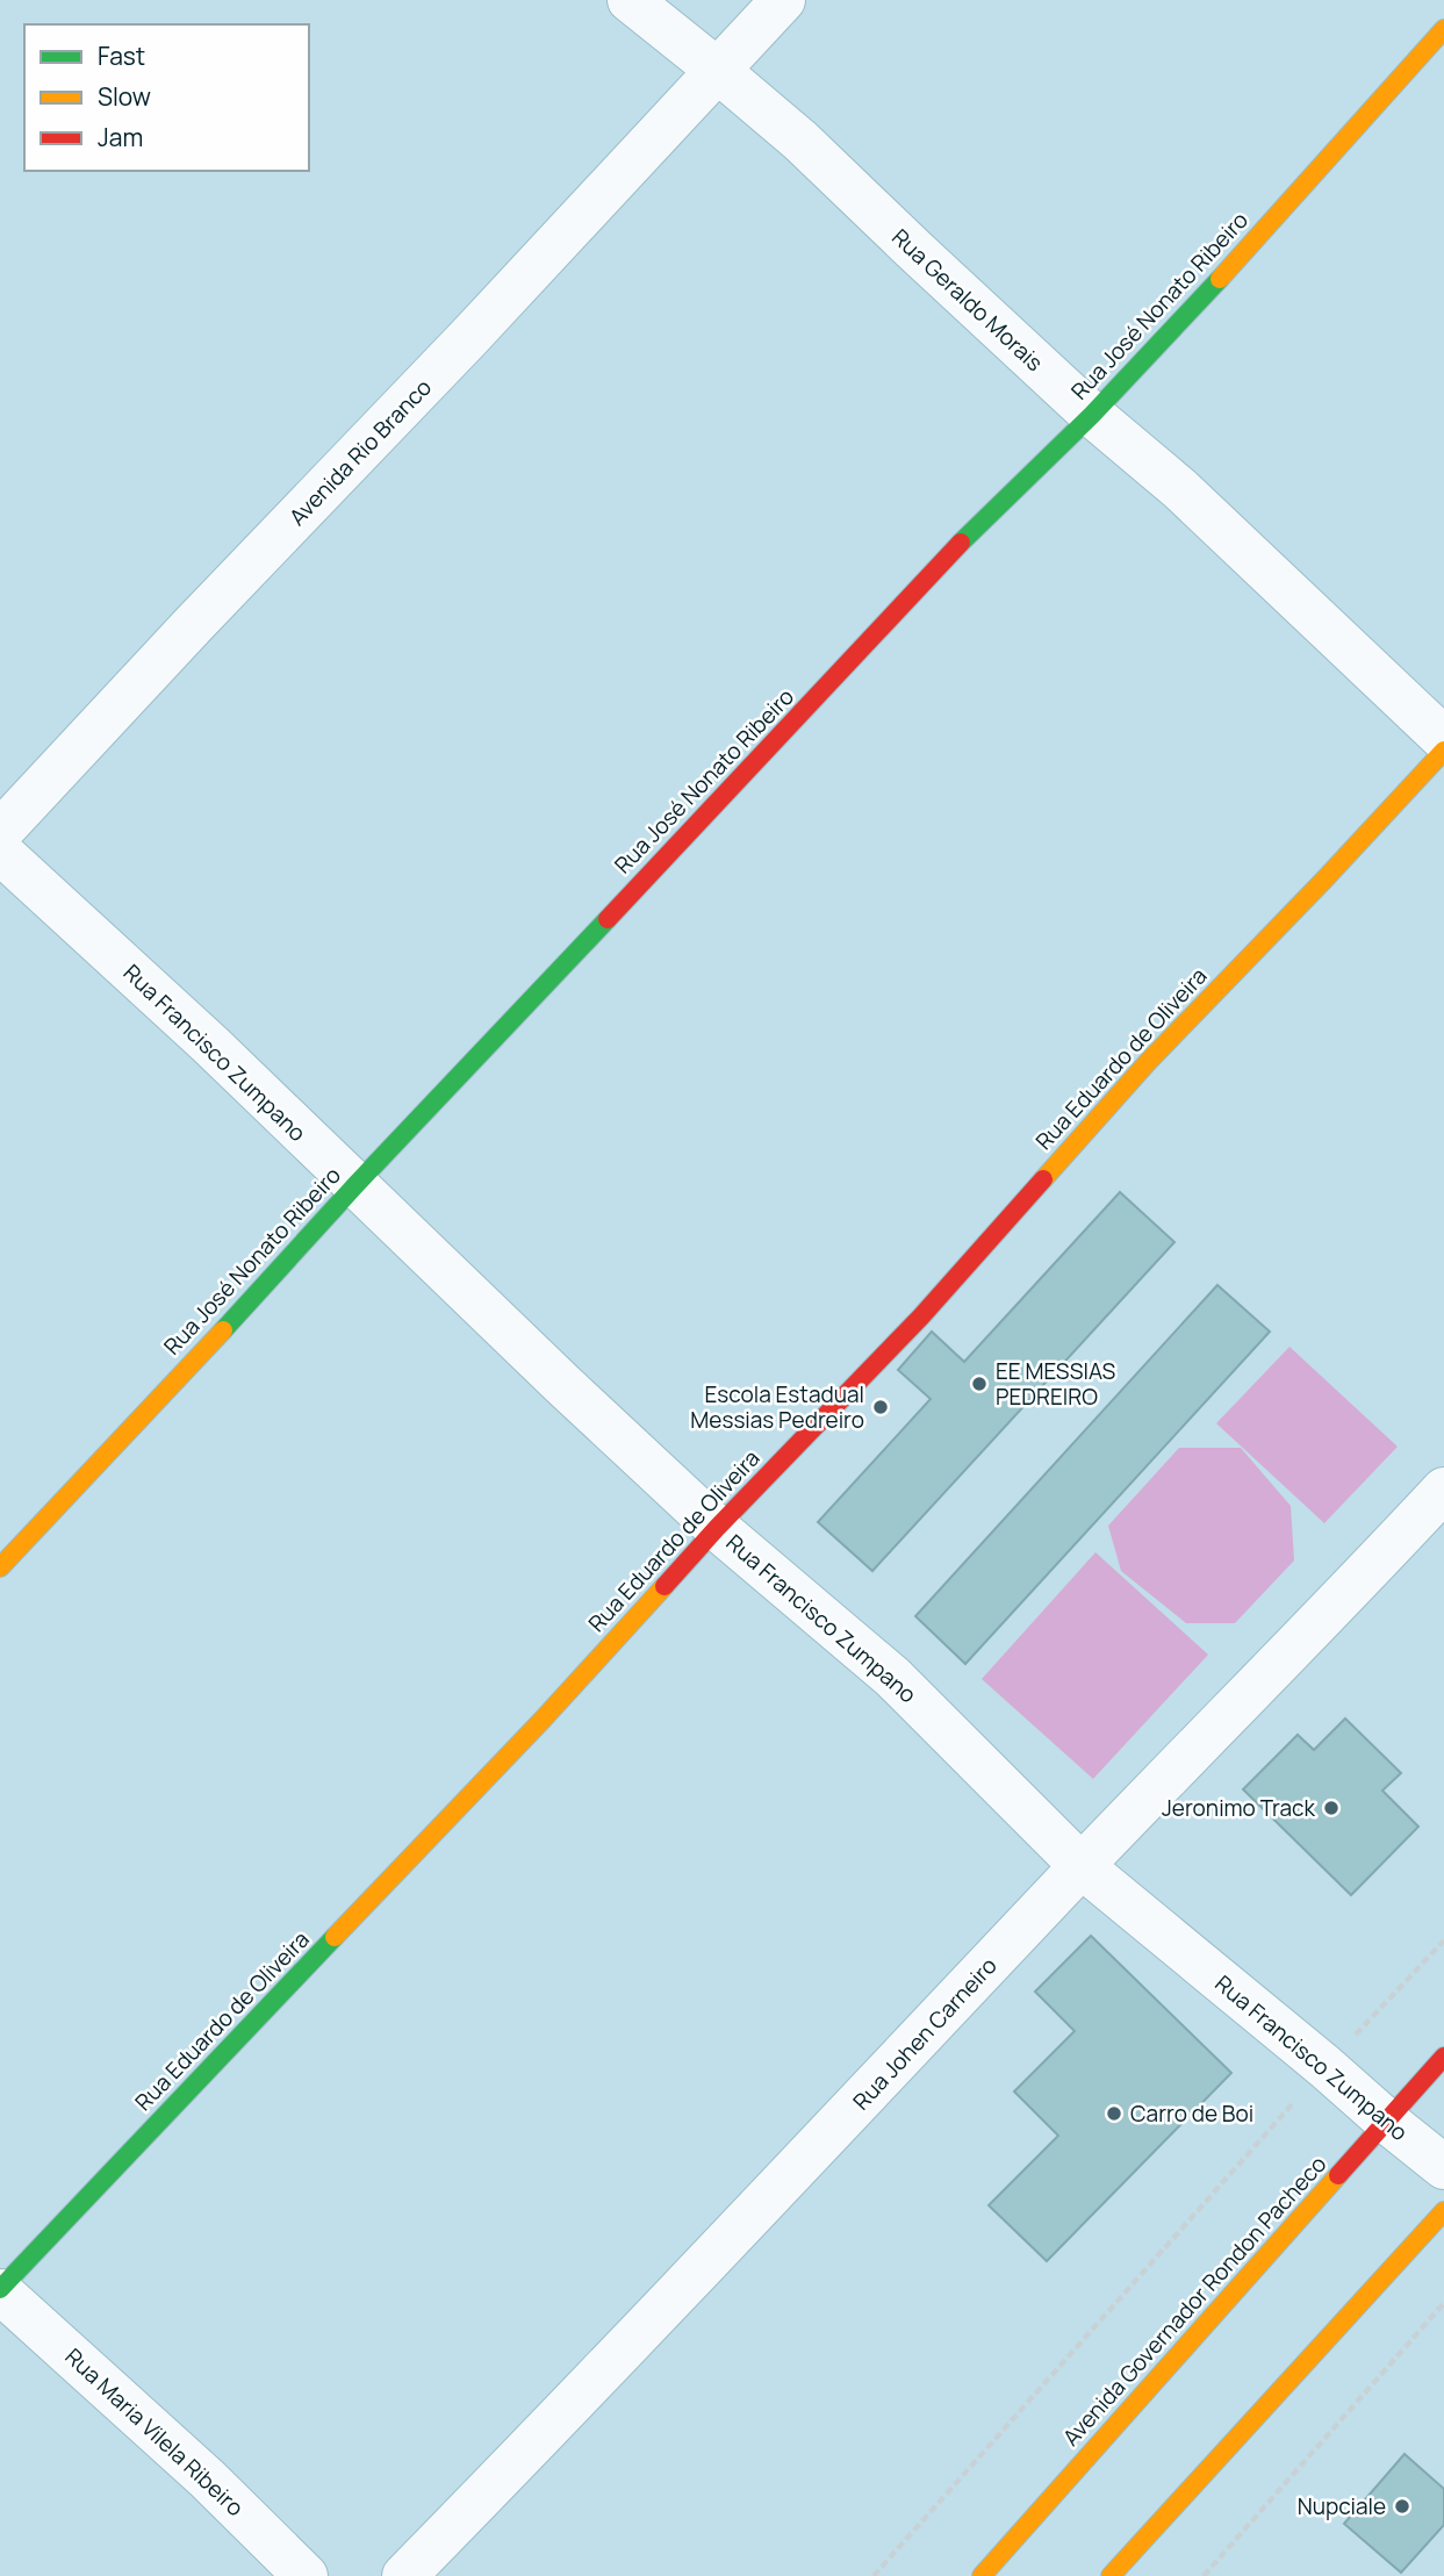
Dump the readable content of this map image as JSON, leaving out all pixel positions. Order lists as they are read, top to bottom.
{
  "streets": {
    "street": [
      "Rua Geraldo Morais",
      "Rua José Nonato Ribeiro",
      "Avenida Rio Branco",
      "Rua Francisco Zumpano",
      "Rua Eduardo de Oliveira",
      "Rua Johen Carneiro",
      "Avenida Governador Rondon Pacheco",
      "Rua Maria Vilela Ribeiro"
    ]
  },
  "crossings": [
    ["Rua Geraldo Morais", "Rua José Nonato Ribeiro"],
    ["Rua Geraldo Morais", "Avenida Rio Branco"],
    ["Rua José Nonato Ribeiro", "Rua Francisco Zumpano"],
    ["Rua Francisco Zumpano", "Rua Eduardo de Oliveira"],
    ["Rua Francisco Zumpano", "Rua Johen Carneiro"],
    ["Rua Francisco Zumpano", "Avenida Governador Rondon Pacheco"],
    ["Rua Eduardo de Oliveira", "Rua Maria Vilela Ribeiro"]
  ],
  "places": [
    "EE MESSIAS PEDREIRO",
    "Escola Estadual Messias Pedreiro",
    "Jeronimo Track",
    "Carro de Boi",
    "Nupciale"
  ],
  "legend": ["Fast", "Slow", "Jam"]
}
